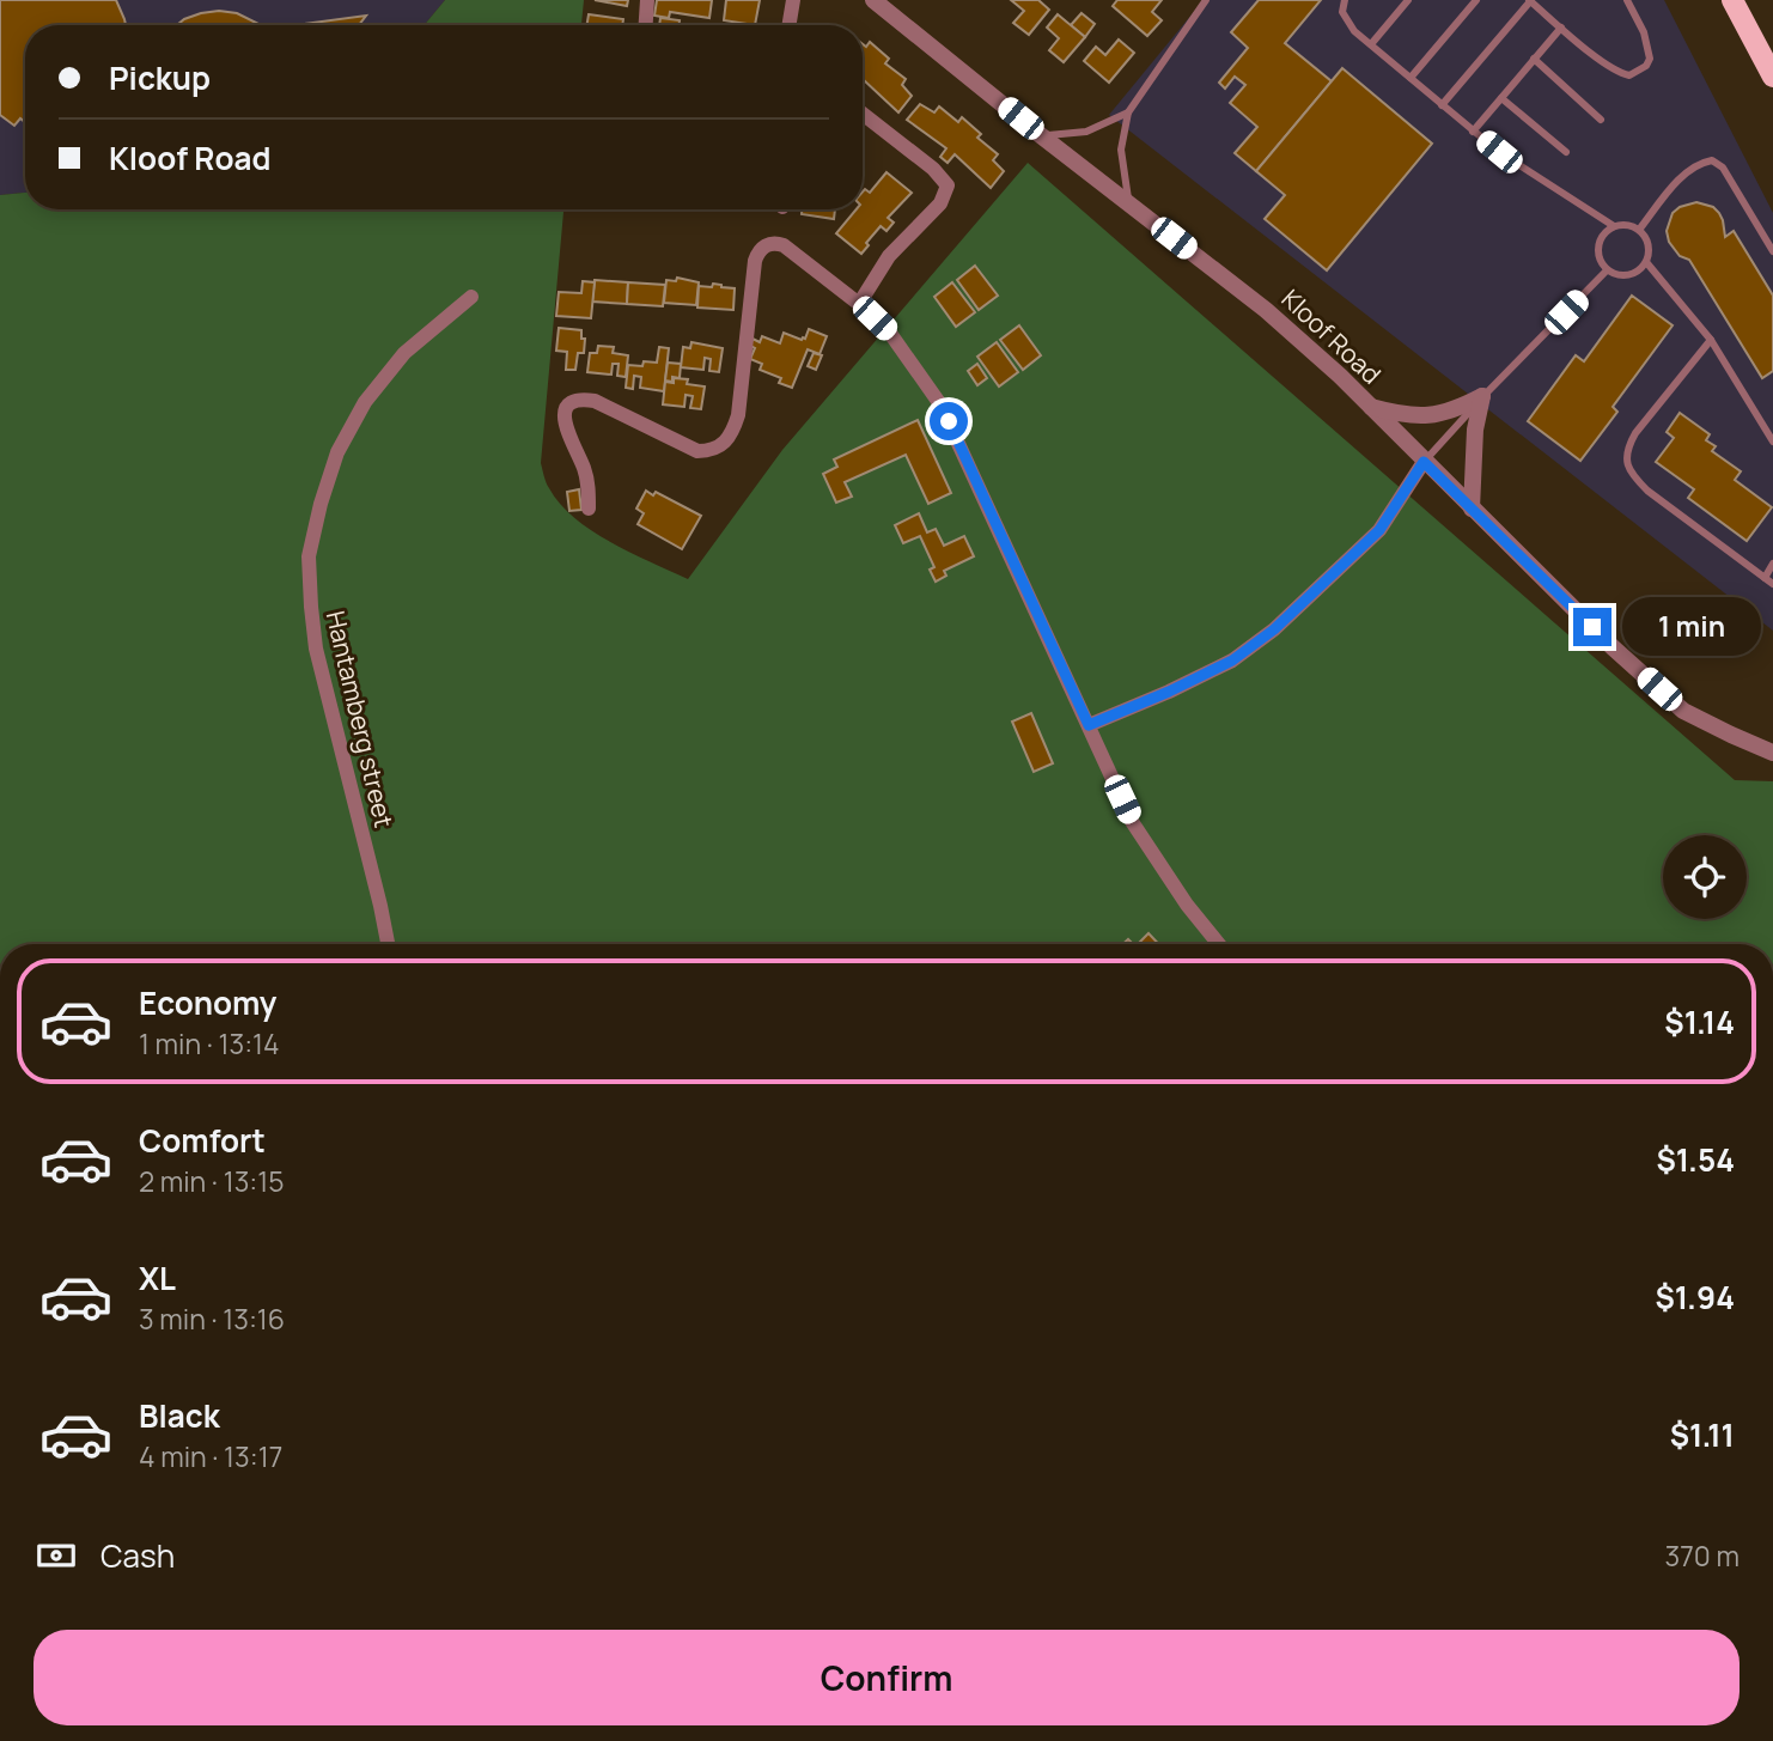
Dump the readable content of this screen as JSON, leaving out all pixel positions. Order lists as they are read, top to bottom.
{
  "streets": {
    "street": ["Kloof Road", "Hantamberg street"]
  },
  "page": {
    "banner": ["Pickup", "Kloof Road"],
    "bubble": "1 min",
    "list": [
      {
        "name": "Economy",
        "note": "1 min · 13:14",
        "value": "$1.14"
      },
      {
        "name": "Comfort",
        "note": "2 min · 13:15",
        "value": "$1.54"
      },
      {
        "name": "XL",
        "note": "3 min · 13:16",
        "value": "$1.94"
      },
      {
        "name": "Black",
        "note": "4 min · 13:17",
        "value": "$1.11"
      }
    ],
    "pay": ["Cash", "370 m"],
    "buttons": "Confirm"
  }
}
